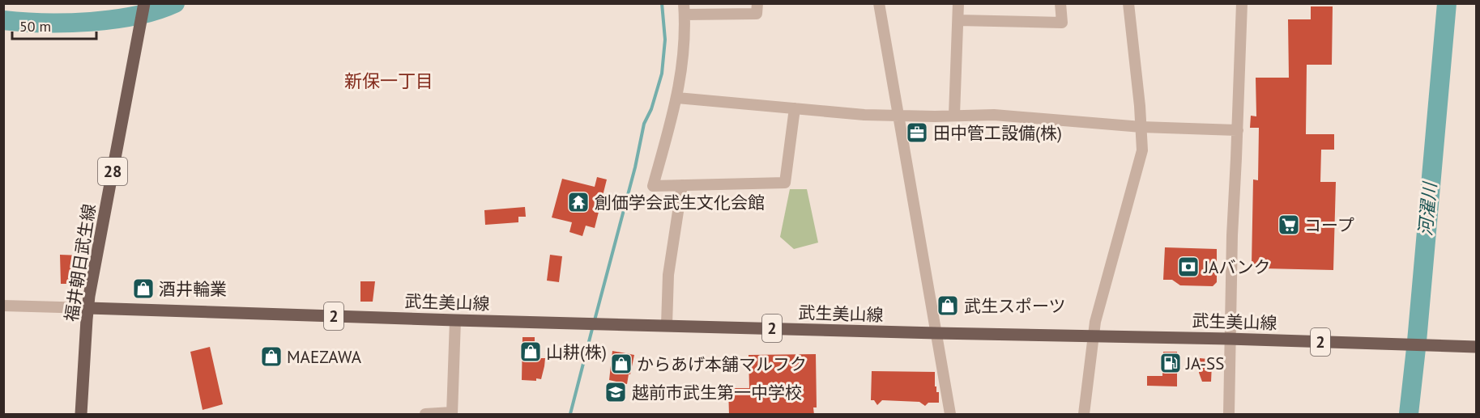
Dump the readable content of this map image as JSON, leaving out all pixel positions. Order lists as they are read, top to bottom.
{
  "streets": {
    "main road": [
      "28",
      "福井朝日武生線",
      "武生美山線",
      "2"
    ]
  },
  "crossings": [
    ["福井朝日武生線", "武生美山線"]
  ],
  "districts": ["新保一丁目"],
  "water": ["河濯川"],
  "places": {
    "office": ["田中管工設備(株)"],
    "temple": ["創価学会武生文化会館"],
    "supermarket": ["コープ"],
    "bank": ["JAバンク"],
    "shop": [
      "酒井輪業",
      "武生スポーツ",
      "山耕(株)",
      "MAEZAWA",
      "からあげ本舗マルフク"
    ],
    "fuel station": ["JA-SS"],
    "school or university": ["越前市武生第一中学校"]
  },
  "scale_bar": "50 m"
}
